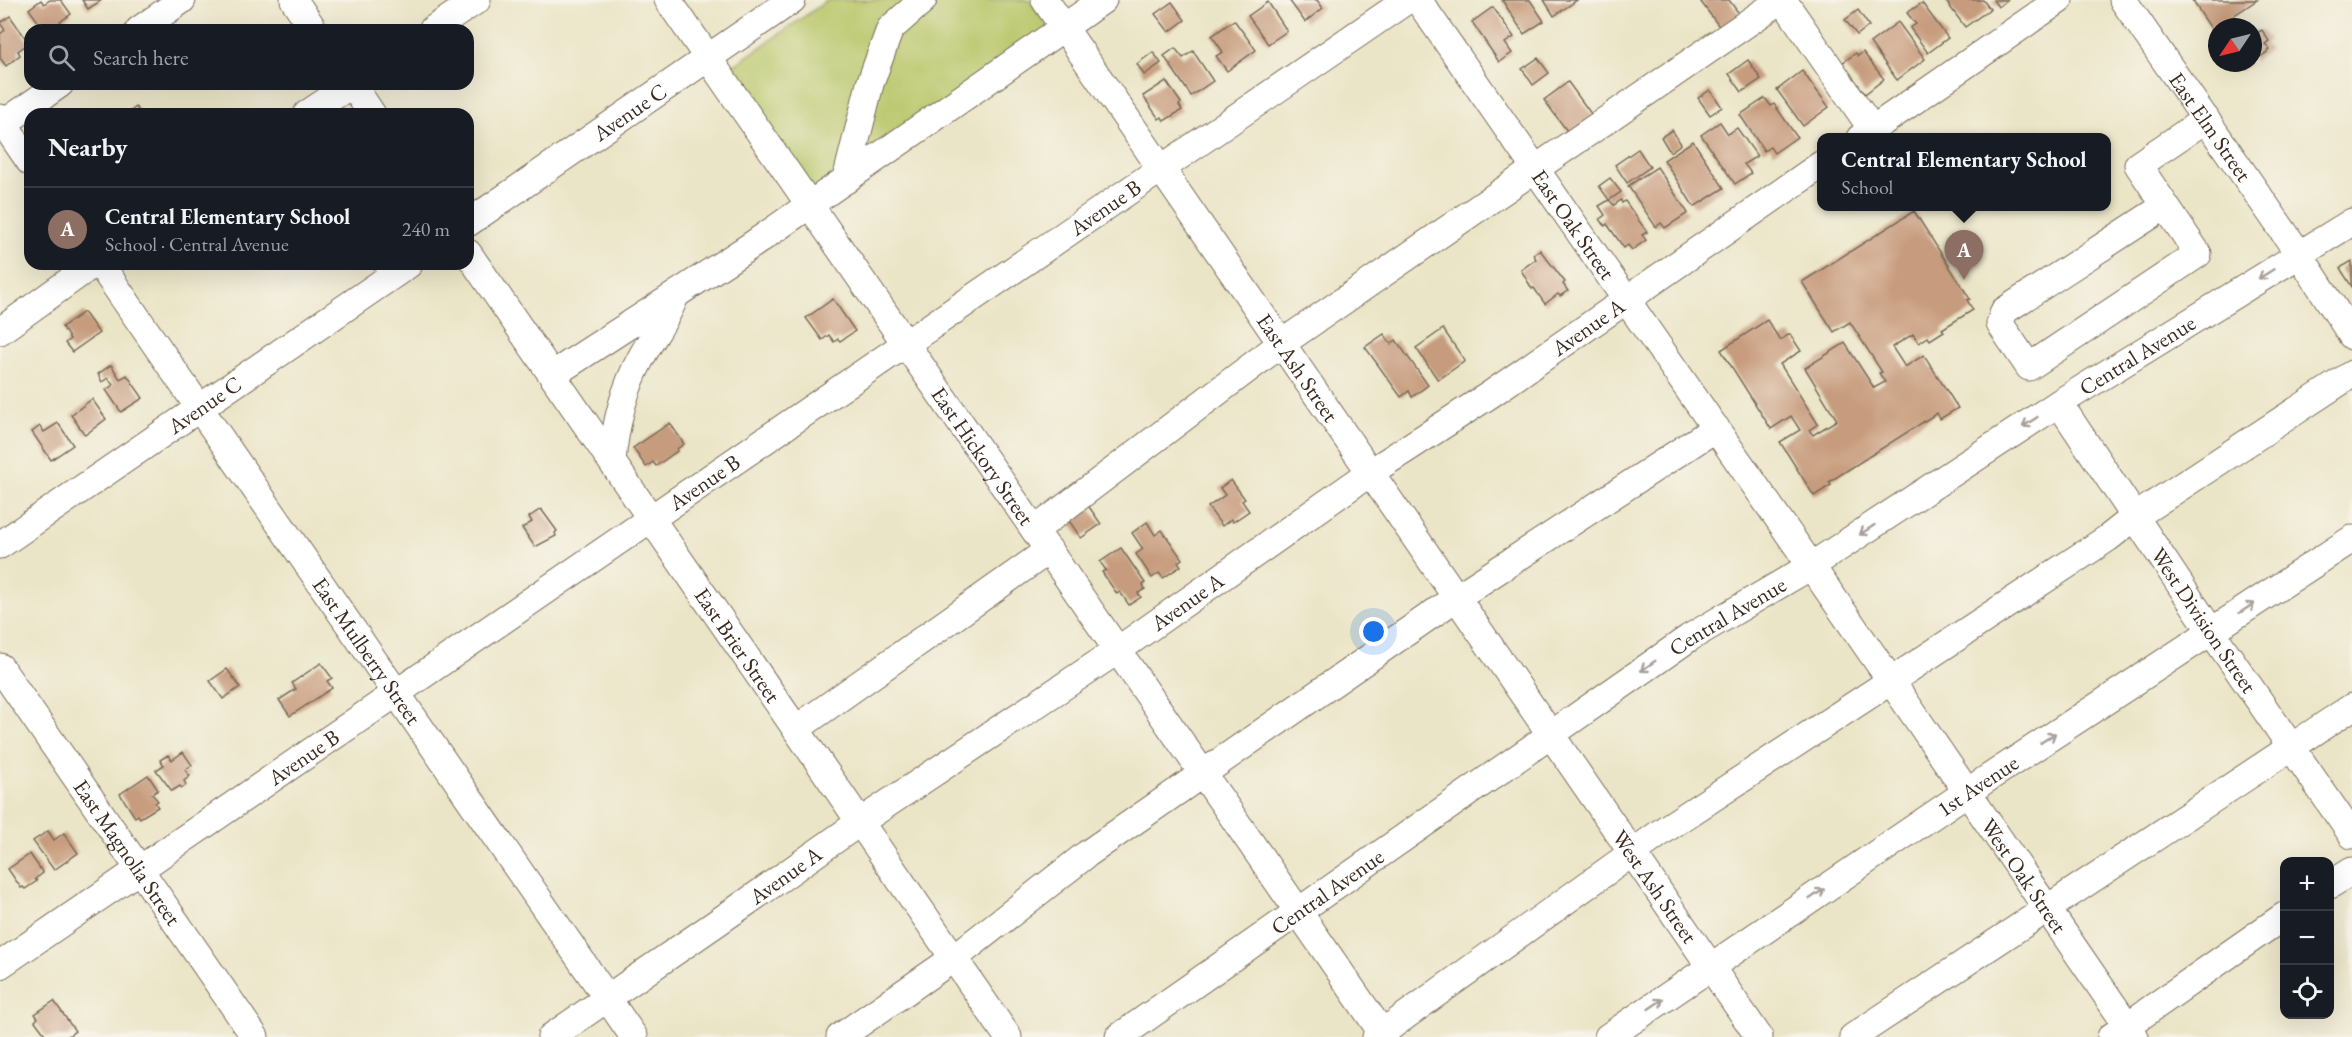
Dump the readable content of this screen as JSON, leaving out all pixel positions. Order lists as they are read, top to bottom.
{
  "streets": {
    "street": [
      "Avenue C",
      "East Elm Street",
      "Avenue B",
      "East Oak Street",
      "Avenue A",
      "Central Avenue",
      "East Ash Street",
      "East Hickory Street",
      "West Division Street",
      "East Brier Street",
      "East Mulberry Street",
      "1st Avenue",
      "East Magnolia Street",
      "West Oak Street",
      "West Ash Street"
    ]
  },
  "crossings": [
    ["Avenue C", "East Hickory Street"],
    ["Avenue C", "East Mulberry Street"],
    ["East Elm Street", "Central Avenue"],
    ["Avenue B", "East Ash Street"],
    ["Avenue B", "East Hickory Street"],
    ["Avenue B", "East Brier Street"],
    ["Avenue B", "East Mulberry Street"],
    ["Avenue B", "East Magnolia Street"],
    ["East Oak Street", "Avenue A"],
    ["East Oak Street", "Central Avenue"],
    ["East Oak Street", "West Oak Street"],
    ["Avenue A", "East Ash Street"],
    ["Avenue A", "East Hickory Street"],
    ["Avenue A", "East Brier Street"],
    ["Avenue A", "East Mulberry Street"],
    ["Central Avenue", "East Ash Street"],
    ["Central Avenue", "East Hickory Street"],
    ["Central Avenue", "West Division Street"],
    ["Central Avenue", "West Oak Street"],
    ["Central Avenue", "West Ash Street"],
    ["East Ash Street", "West Ash Street"],
    ["West Division Street", "1st Avenue"],
    ["1st Avenue", "West Oak Street"],
    ["1st Avenue", "West Ash Street"]
  ],
  "north": "bottom left",
  "page": {
    "search": "Search here",
    "heading": "Nearby",
    "popup": ["Central Elementary School", "School"],
    "list": [
      {
        "mark": "A",
        "name": "Central Elementary School",
        "note": "School · Central Avenue",
        "value": "240 m"
      }
    ],
    "pins": "A",
    "map_buttons": ["+", "−"]
  }
}
